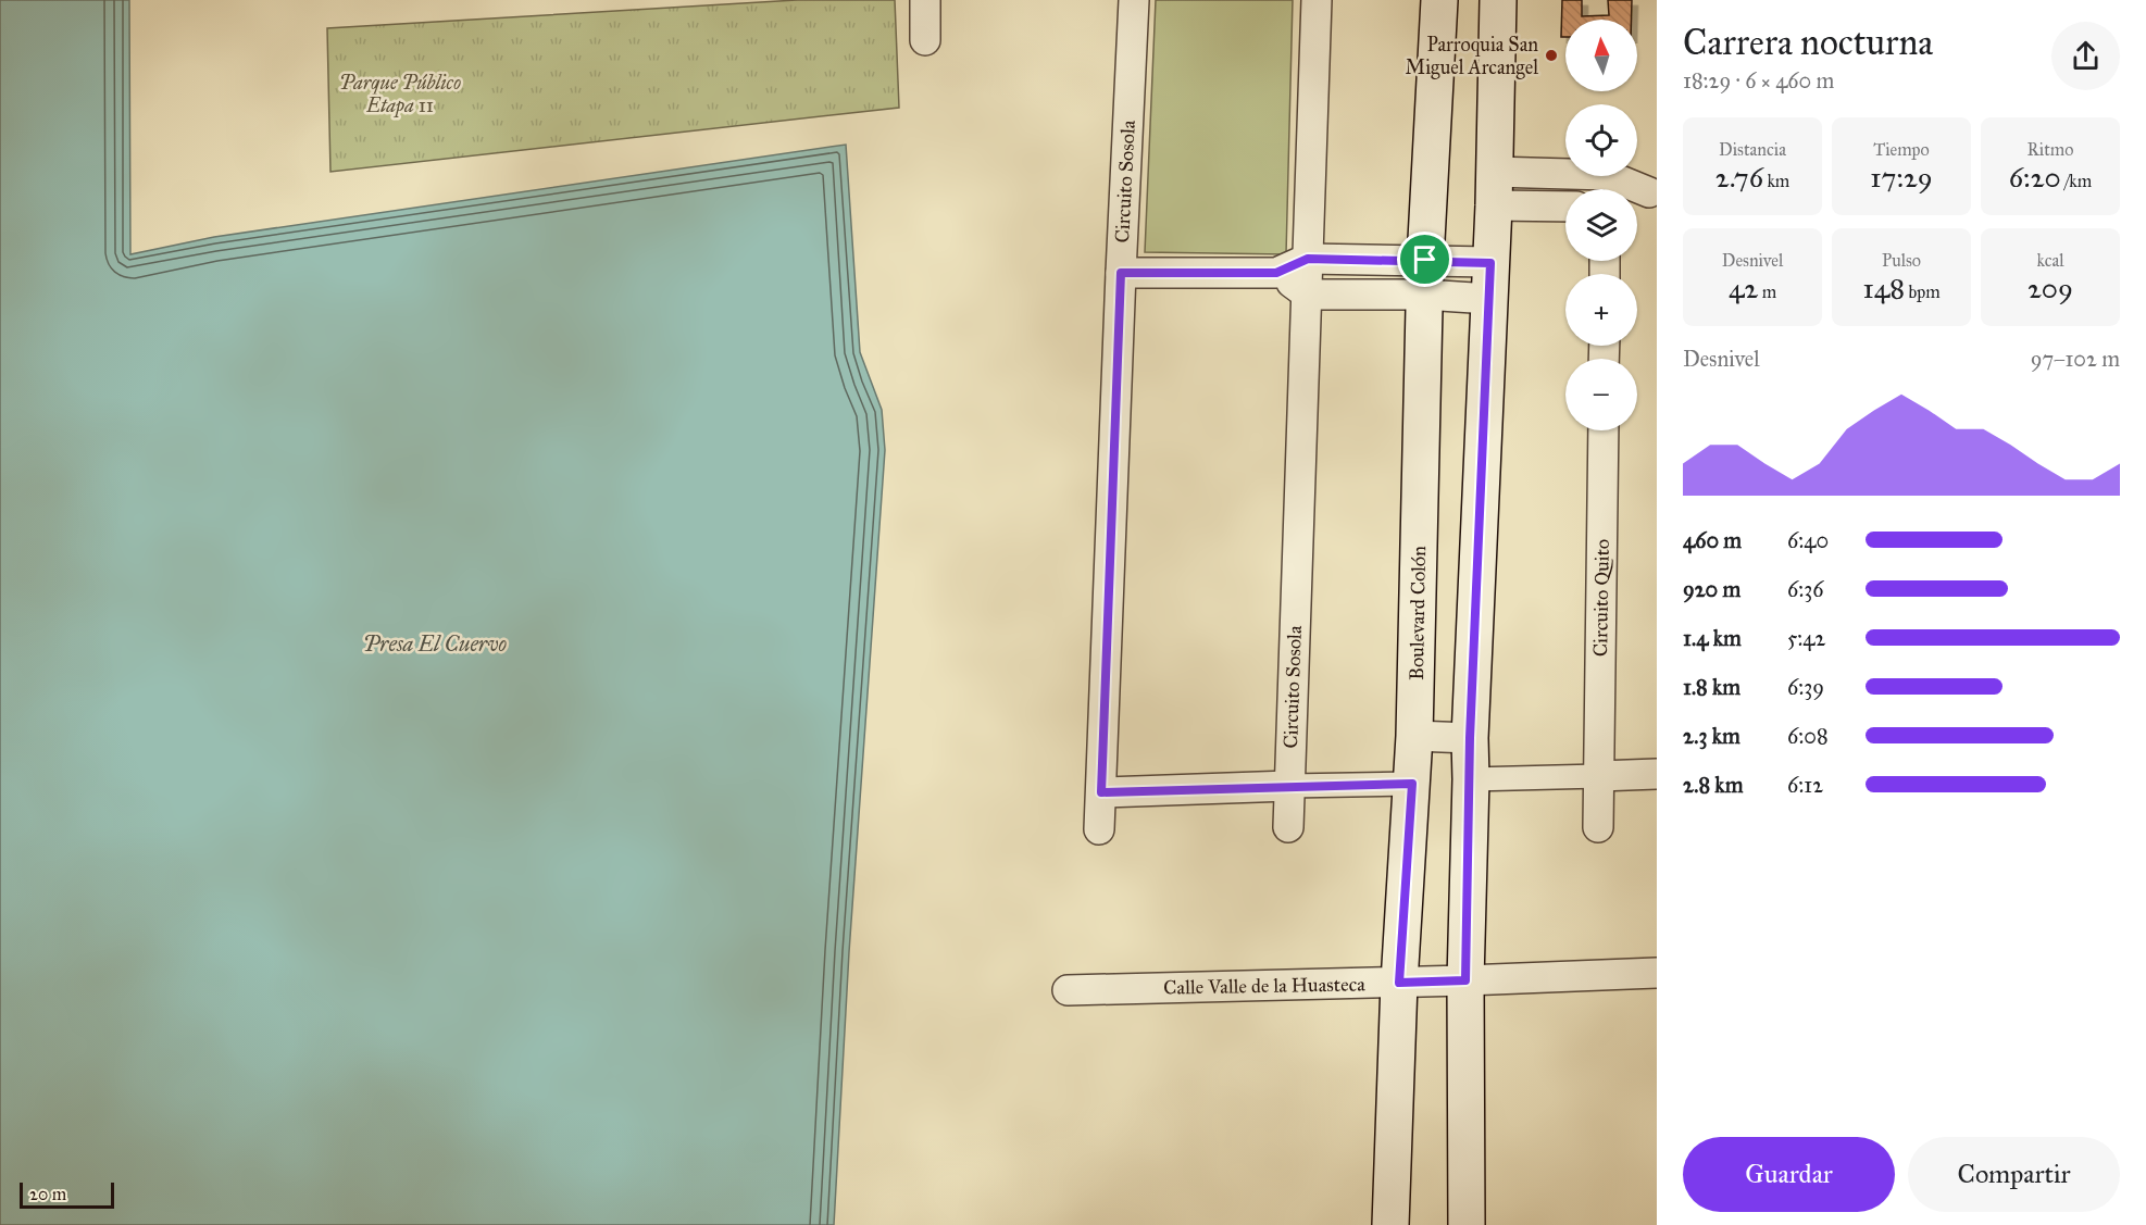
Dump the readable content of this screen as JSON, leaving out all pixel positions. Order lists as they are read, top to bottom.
{
  "streets": {
    "main road": ["Boulevard Colón"],
    "street": ["Circuito Sosola", "Circuito Quito", "Calle Valle de la Huasteca"]
  },
  "crossings": [
    ["Boulevard Colón", "Calle Valle de la Huasteca"]
  ],
  "water": ["Presa El Cuervo"],
  "parks": ["Parque Público Etapa 11"],
  "places": ["Parroquia San Miguel Arcangel"],
  "scale_bar": "20 m",
  "north": "top",
  "page": {
    "heading": ["Carrera nocturna", "18:29 · 6 × 460 m"],
    "map_buttons": ["+", "−"],
    "stats": [
      ["Distancia", "2.76 km"],
      ["Tiempo", "17:29"],
      ["Ritmo", "6:20 /km"],
      ["Desnivel", "42 m"],
      ["Pulso", "148 bpm"],
      ["kcal", "209"]
    ],
    "chart": ["Desnivel", "97–102 m"],
    "list": [
      {
        "name": "460 m",
        "note": "6:40"
      },
      {
        "name": "920 m",
        "note": "6:36"
      },
      {
        "name": "1.4 km",
        "note": "5:42"
      },
      {
        "name": "1.8 km",
        "note": "6:39"
      },
      {
        "name": "2.3 km",
        "note": "6:08"
      },
      {
        "name": "2.8 km",
        "note": "6:12"
      }
    ],
    "buttons": ["Guardar", "Compartir"],
    "scale": "20 m"
  }
}
